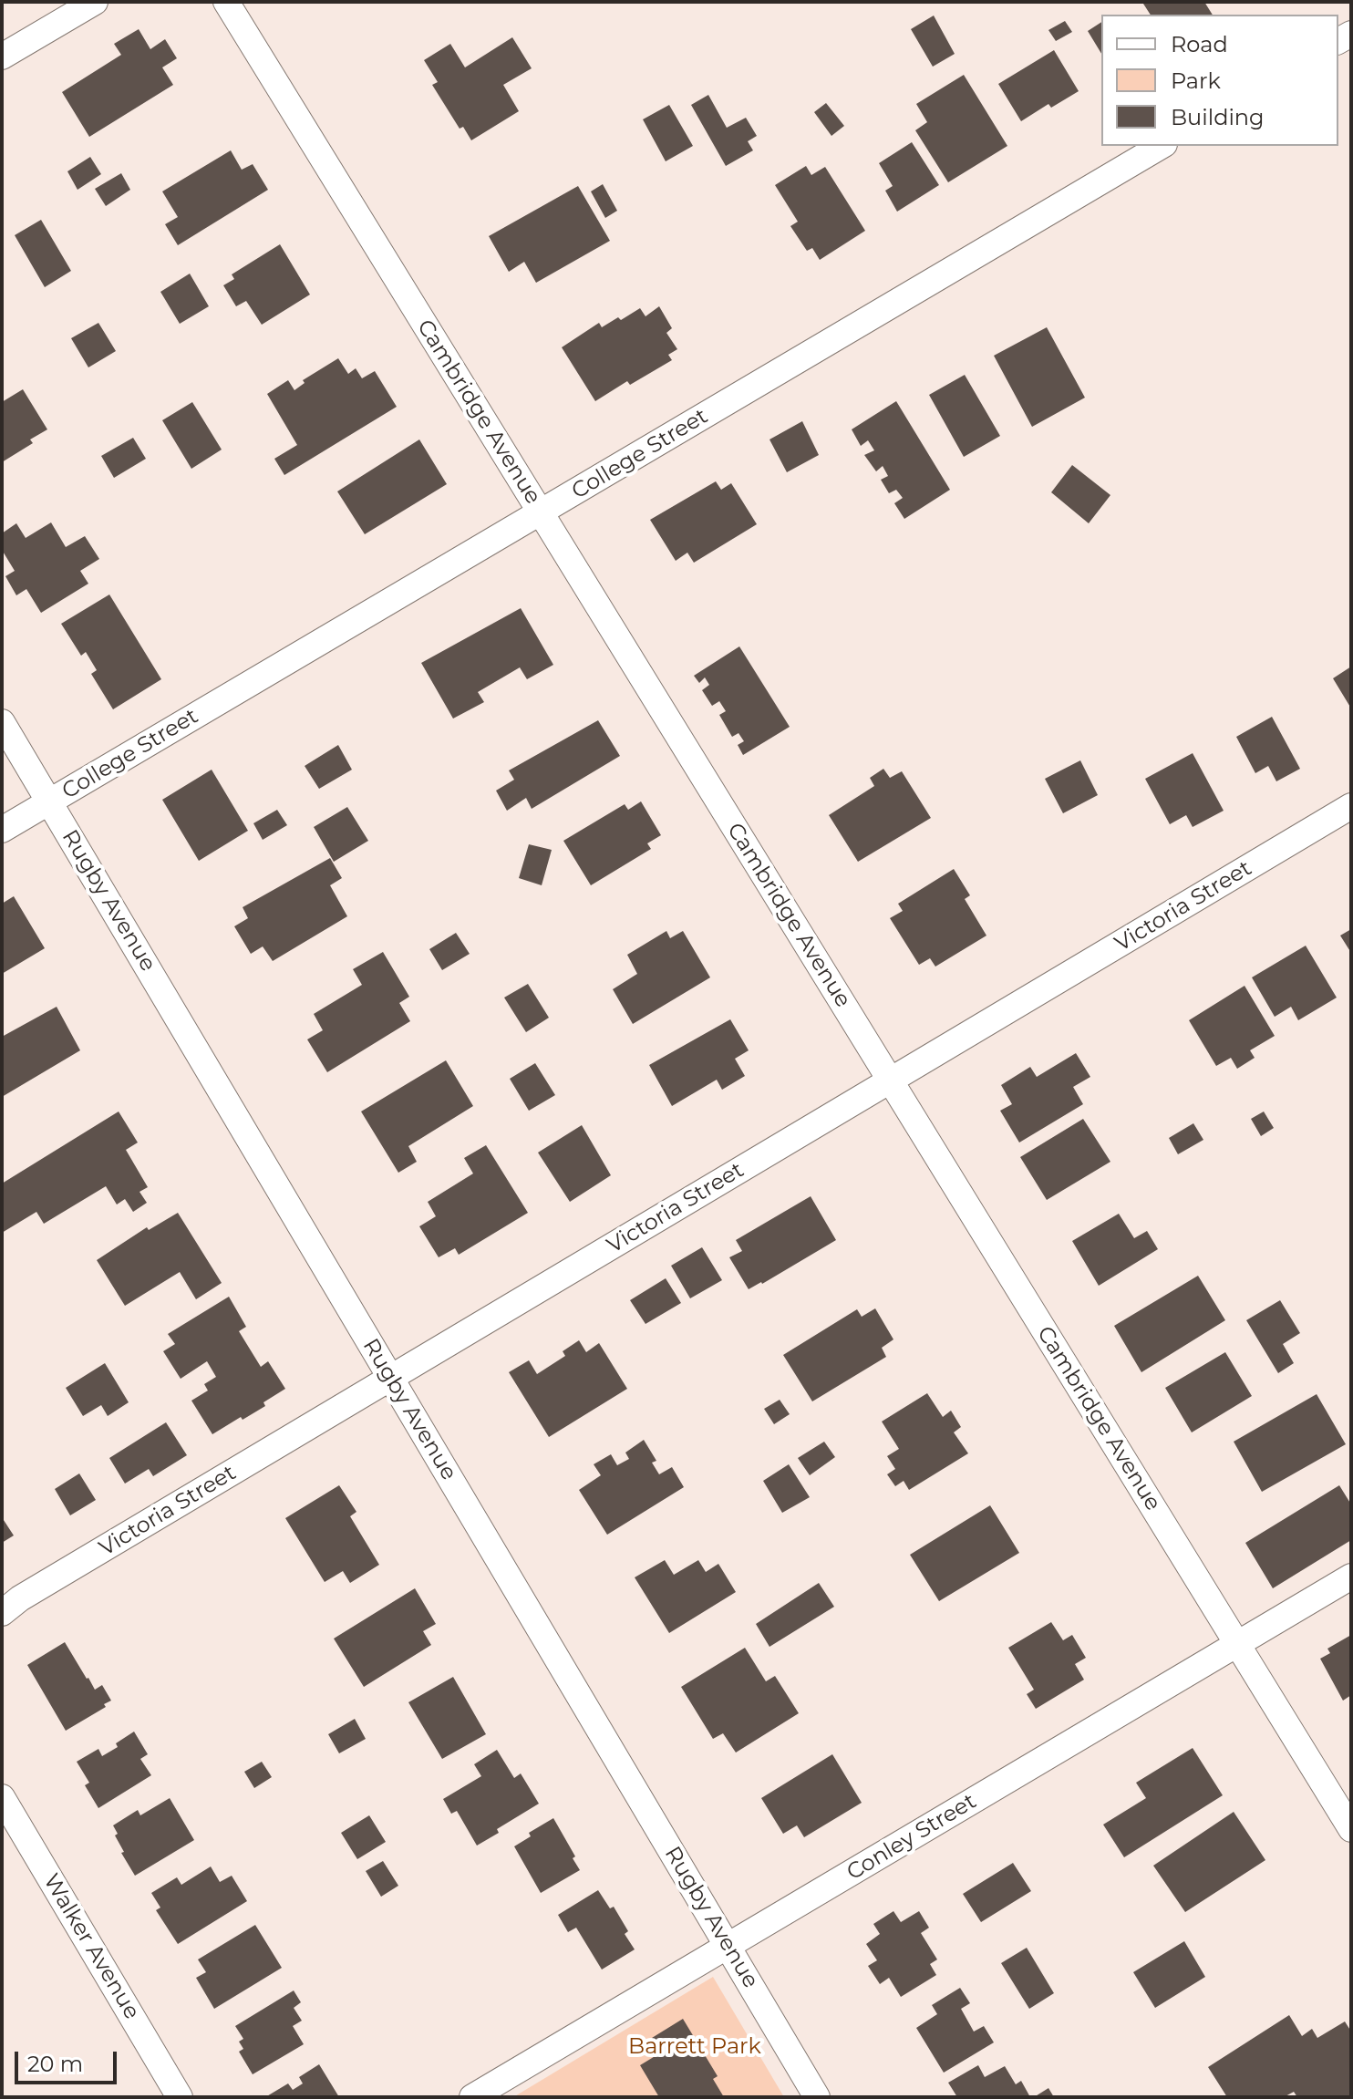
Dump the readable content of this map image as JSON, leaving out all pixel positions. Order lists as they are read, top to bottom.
{
  "streets": {
    "street": [
      "Cambridge Avenue",
      "College Street",
      "Rugby Avenue",
      "Victoria Street",
      "Conley Street",
      "Walker Avenue"
    ]
  },
  "crossings": [
    ["Cambridge Avenue", "College Street"],
    ["Cambridge Avenue", "Victoria Street"],
    ["Cambridge Avenue", "Conley Street"],
    ["College Street", "Rugby Avenue"],
    ["Rugby Avenue", "Victoria Street"],
    ["Rugby Avenue", "Conley Street"]
  ],
  "parks": ["Barrett Park"],
  "legend": ["Road", "Park", "Building"],
  "scale_bar": "20 m"
}
